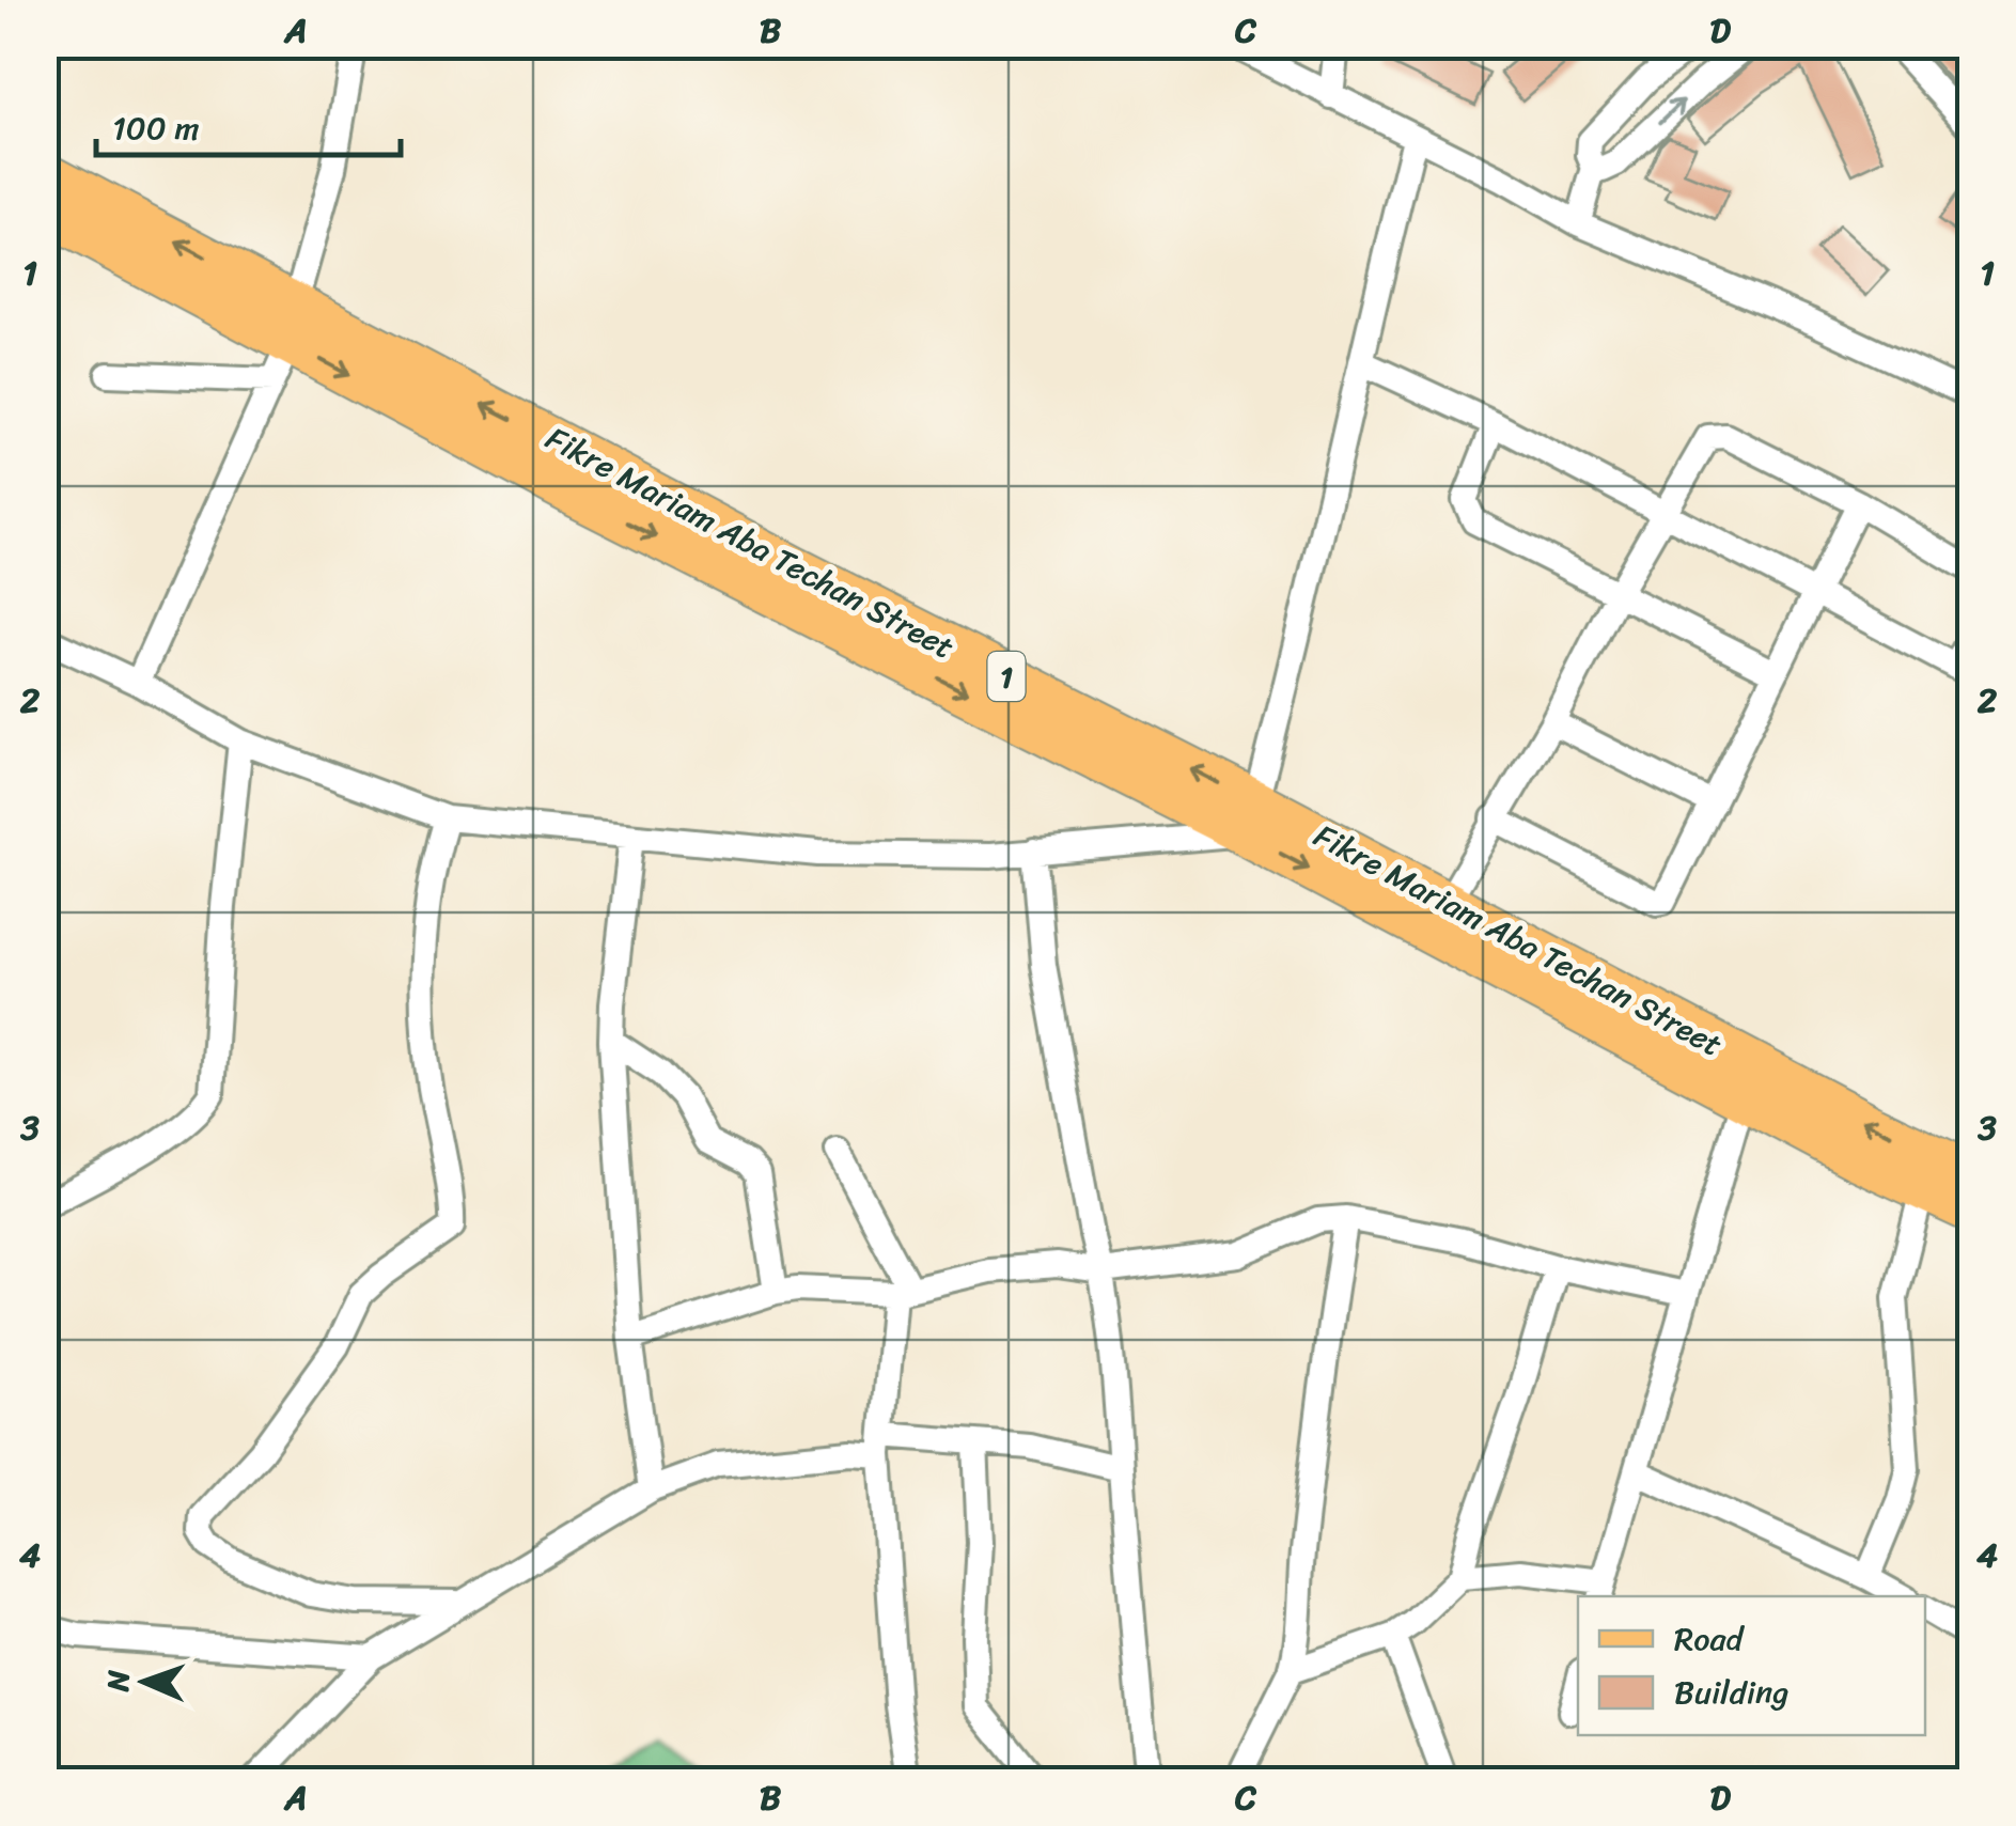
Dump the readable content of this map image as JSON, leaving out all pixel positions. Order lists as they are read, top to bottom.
{
  "streets": {
    "main road": ["Fikre Mariam Aba Techan Street", "1"]
  },
  "legend": ["Road", "Building"],
  "scale_bar": "100 m",
  "north": "left",
  "grid": {
    "columns": [
      "A",
      "B",
      "C",
      "D"
    ],
    "rows": [
      "1",
      "2",
      "3",
      "4"
    ]
  }
}
